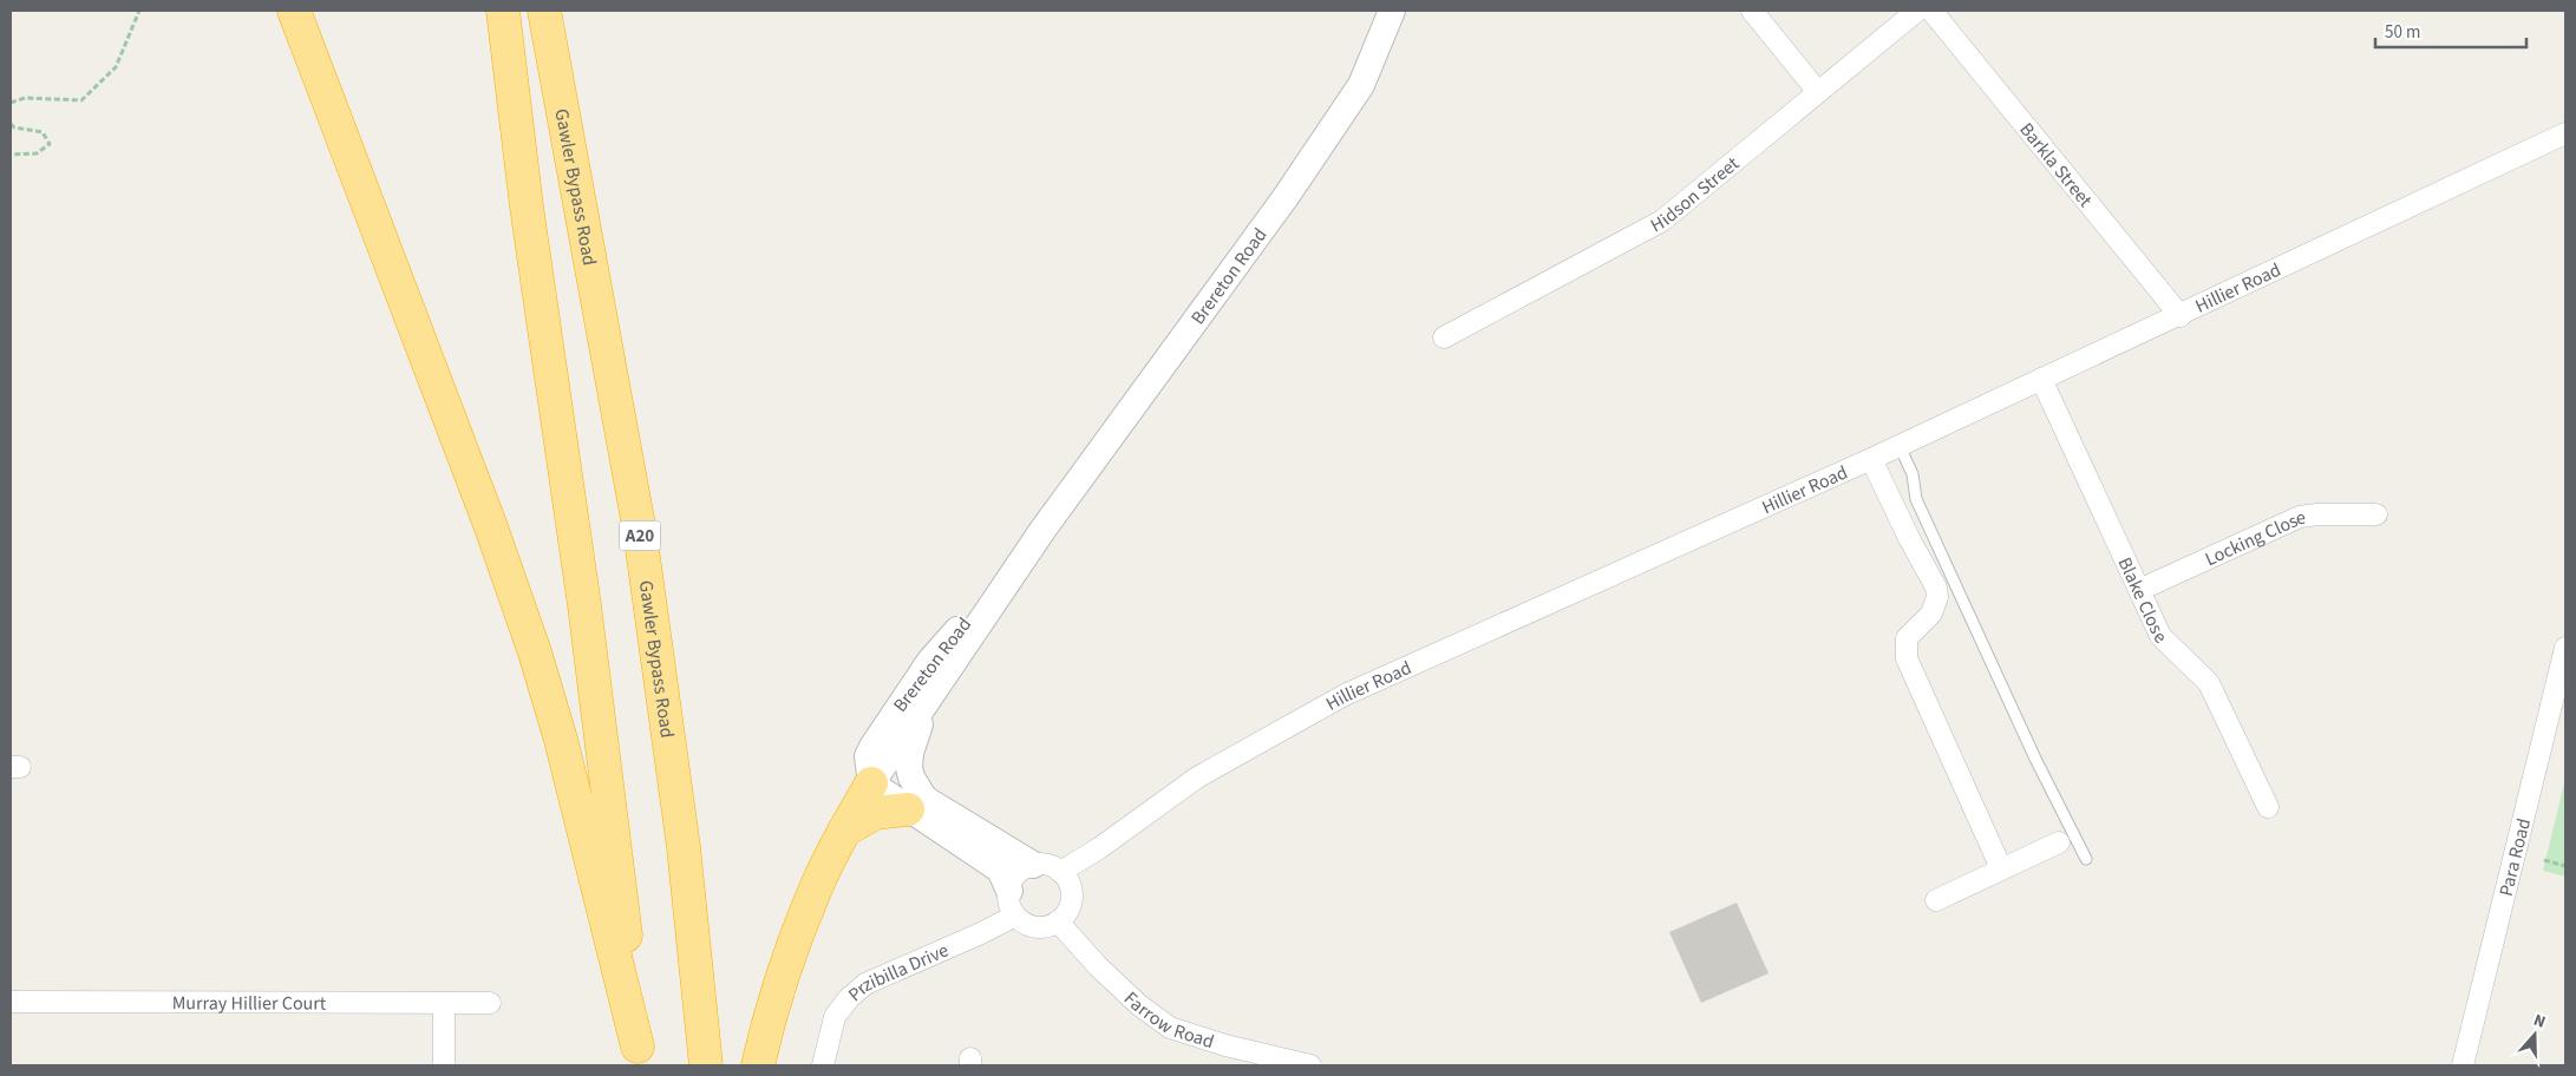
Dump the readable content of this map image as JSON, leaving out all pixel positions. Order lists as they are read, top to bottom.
{
  "streets": {
    "highway": ["Gawler Bypass Road", "A20"],
    "street": [
      "Barkla Street",
      "Hidson Street",
      "Brereton Road",
      "Hillier Road",
      "Locking Close",
      "Blake Close",
      "Para Road",
      "Przibilla Drive",
      "Murray Hillier Court",
      "Farrow Road"
    ]
  },
  "crossings": [
    ["Barkla Street", "Hillier Road"],
    ["Brereton Road", "Hillier Road"],
    ["Brereton Road", "Przibilla Drive"],
    ["Brereton Road", "Farrow Road"],
    ["Hillier Road", "Blake Close"],
    ["Hillier Road", "Przibilla Drive"],
    ["Hillier Road", "Farrow Road"],
    ["Locking Close", "Blake Close"],
    ["Przibilla Drive", "Farrow Road"]
  ],
  "scale_bar": "50 m",
  "north": "top"
}
